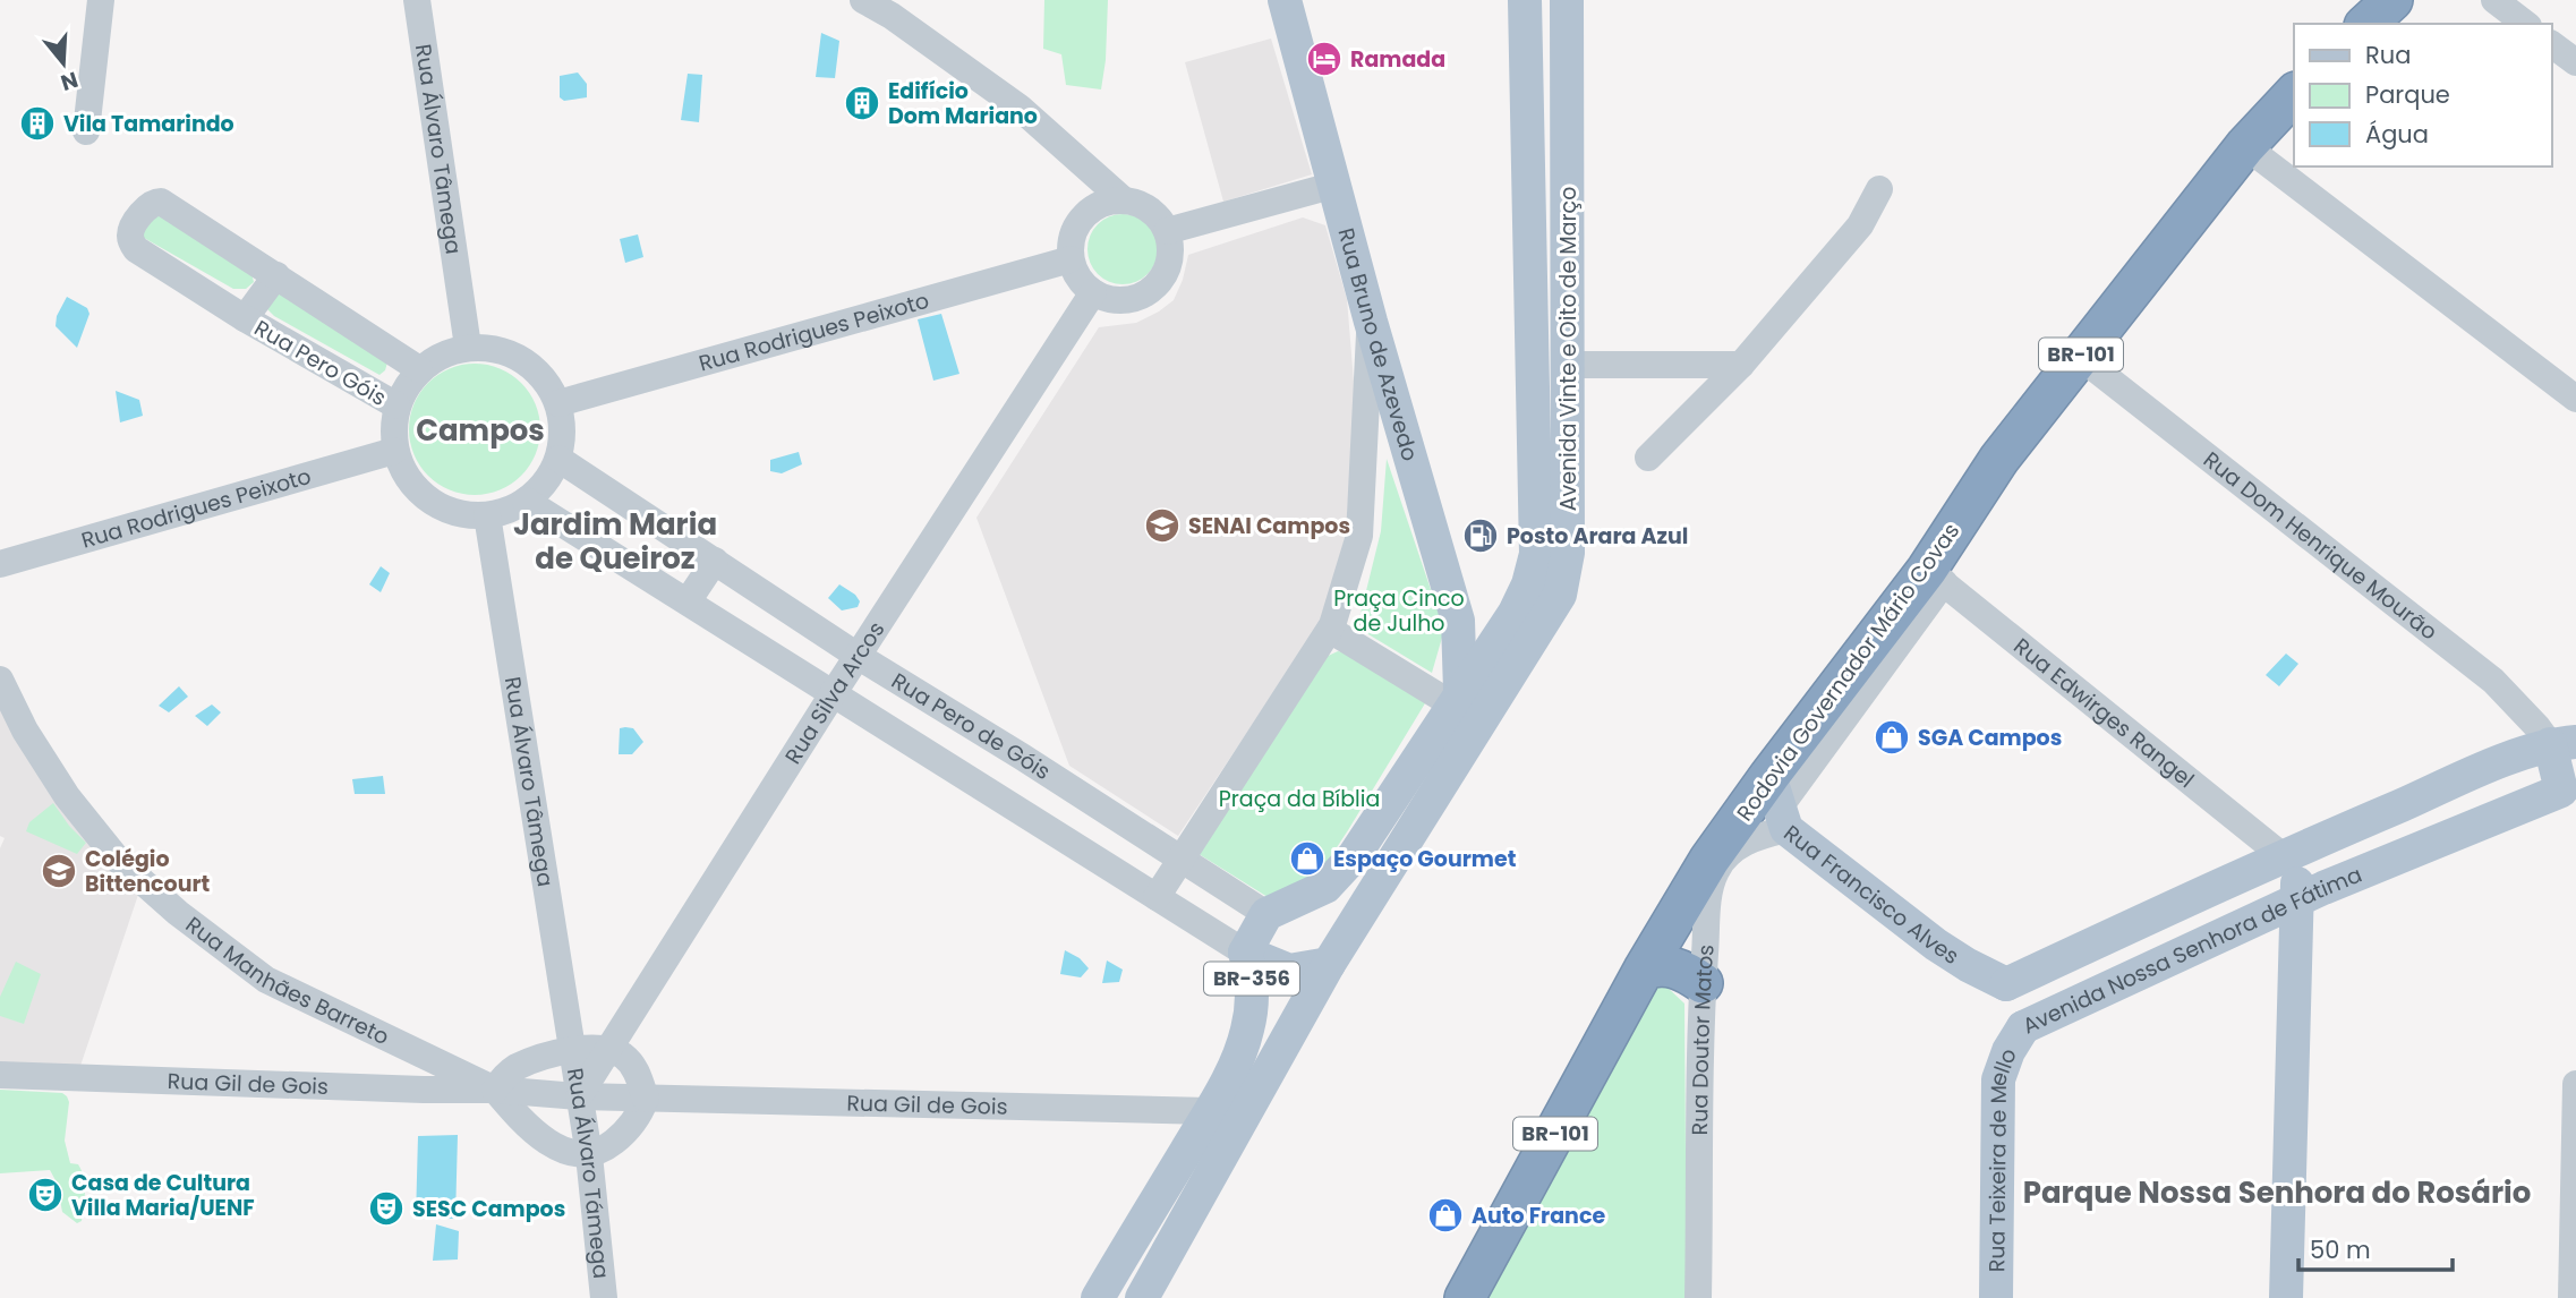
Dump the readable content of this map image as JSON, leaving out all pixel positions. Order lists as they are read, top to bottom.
{
  "streets": {
    "highway": ["BR-101", "Rodovia Governador Mário Covas"],
    "main road": [
      "Rua Bruno de Azevedo",
      "Avenida Vinte e Oito de Março",
      "Rua Francisco Alves",
      "Avenida Nossa Senhora de Fátima",
      "BR-356",
      "Rua Teixeira de Mello"
    ],
    "street": [
      "Rua Álvaro Tâmega",
      "Rua Rodrigues Peixoto",
      "Rua Pero Góis",
      "Rua Dom Henrique Mourão",
      "Rua Silva Arcos",
      "Rua Edwirges Rangel",
      "Rua Pero de Góis",
      "Rua Manhães Barreto",
      "Rua Doutor Matos",
      "Rua Gil de Gois",
      "Rua Álvaro Támega"
    ]
  },
  "crossings": [
    ["Rua Álvaro Tâmega", "Rua Rodrigues Peixoto"],
    ["Rua Álvaro Tâmega", "Rua Pero Góis"],
    ["Rua Álvaro Tâmega", "Rua Pero de Góis"],
    ["Rua Álvaro Tâmega", "Rua Álvaro Támega"],
    ["Rua Rodrigues Peixoto", "Rua Pero Góis"],
    ["Rua Rodrigues Peixoto", "Rua Silva Arcos"],
    ["Rua Rodrigues Peixoto", "Rua Pero de Góis"],
    ["Rua Bruno de Azevedo", "Avenida Vinte e Oito de Março"],
    ["Avenida Vinte e Oito de Março", "Rua Pero de Góis"],
    ["Avenida Vinte e Oito de Março", "BR-356"],
    ["Rua Pero Góis", "Rua Pero de Góis"],
    ["Rua Dom Henrique Mourão", "Rodovia Governador Mário Covas"],
    ["Rua Dom Henrique Mourão", "Avenida Nossa Senhora de Fátima"],
    ["Rodovia Governador Mário Covas", "Rua Edwirges Rangel"],
    ["Rodovia Governador Mário Covas", "Rua Francisco Alves"],
    ["Rodovia Governador Mário Covas", "Rua Doutor Matos"],
    ["Rua Silva Arcos", "Rua Pero de Góis"],
    ["Rua Silva Arcos", "Rua Gil de Gois"],
    ["Rua Silva Arcos", "Rua Álvaro Támega"],
    ["Rua Edwirges Rangel", "Avenida Nossa Senhora de Fátima"],
    ["Rua Pero de Góis", "BR-356"],
    ["Rua Francisco Alves", "Avenida Nossa Senhora de Fátima"],
    ["Rua Francisco Alves", "Rua Doutor Matos"],
    ["Avenida Nossa Senhora de Fátima", "Rua Teixeira de Mello"],
    ["Rua Manhães Barreto", "Rua Gil de Gois"],
    ["BR-356", "Rua Gil de Gois"],
    ["Rua Gil de Gois", "Rua Álvaro Támega"]
  ],
  "districts": ["Campos", "Jardim Maria de Queiroz", "Parque Nossa Senhora do Rosário"],
  "parks": ["Praça Cinco de Julho", "Praça da Bíblia"],
  "places": {
    "hotel": ["Ramada"],
    "building": ["Edifício Dom Mariano", "Vila Tamarindo"],
    "school or university": ["SENAI Campos", "Colégio Bittencourt"],
    "fuel station": ["Posto Arara Azul"],
    "shop": ["SGA Campos", "Espaço Gourmet", "Auto France"],
    "theatre": ["Casa de Cultura Villa Maria/UENF", "SESC Campos"]
  },
  "legend": ["Rua", "Parque", "Água"],
  "scale_bar": "50 m",
  "north": "bottom"
}
